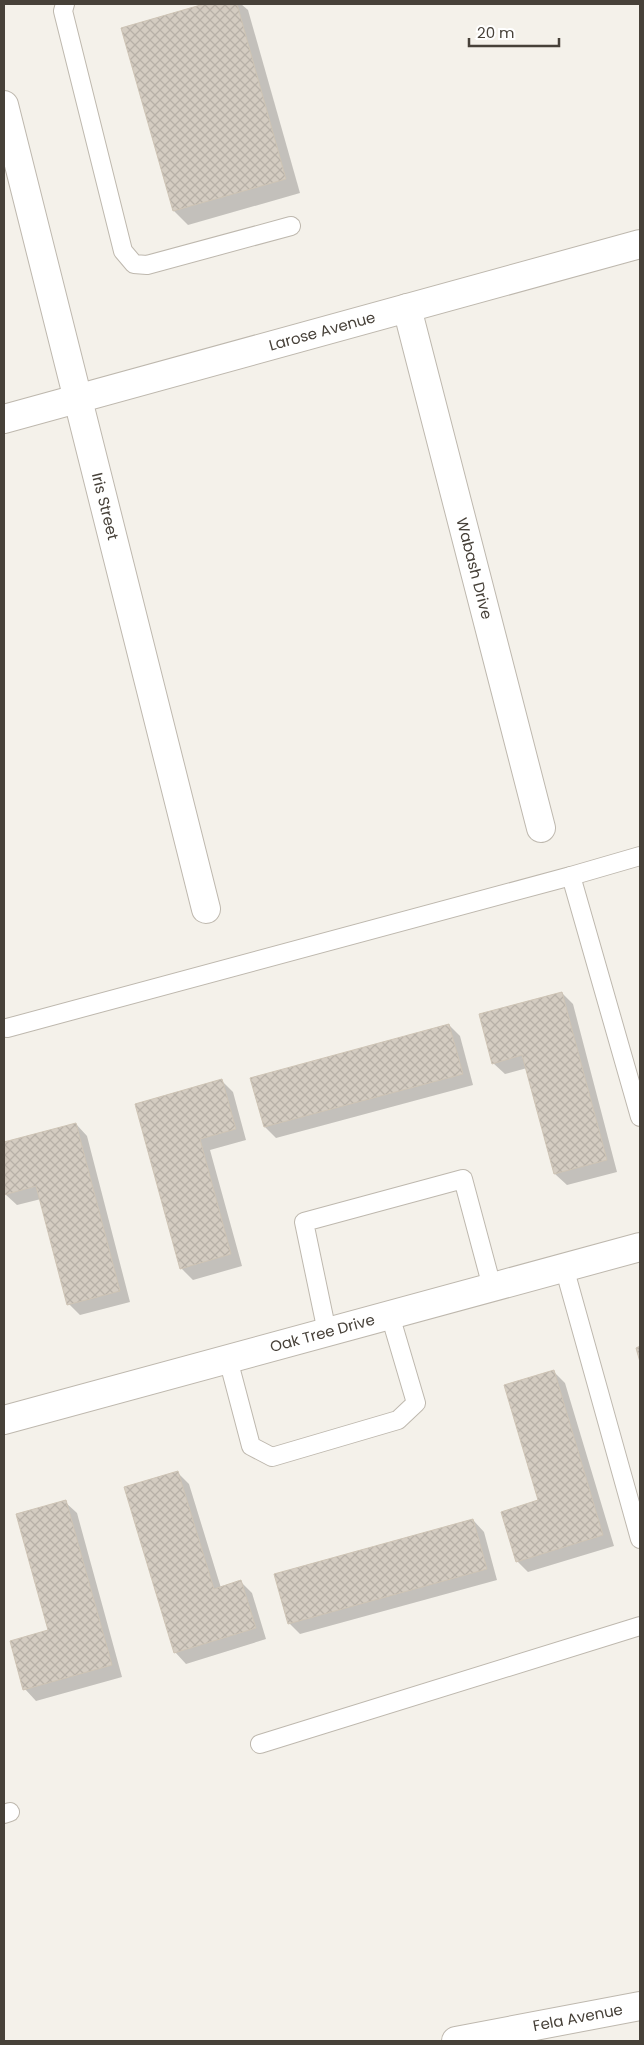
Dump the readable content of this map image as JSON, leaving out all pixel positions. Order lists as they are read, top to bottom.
{
  "streets": {
    "street": [
      "Larose Avenue",
      "Iris Street",
      "Wabash Drive",
      "Oak Tree Drive",
      "Fela Avenue"
    ]
  },
  "crossings": [
    ["Larose Avenue", "Iris Street"],
    ["Larose Avenue", "Wabash Drive"]
  ],
  "scale_bar": "20 m"
}
